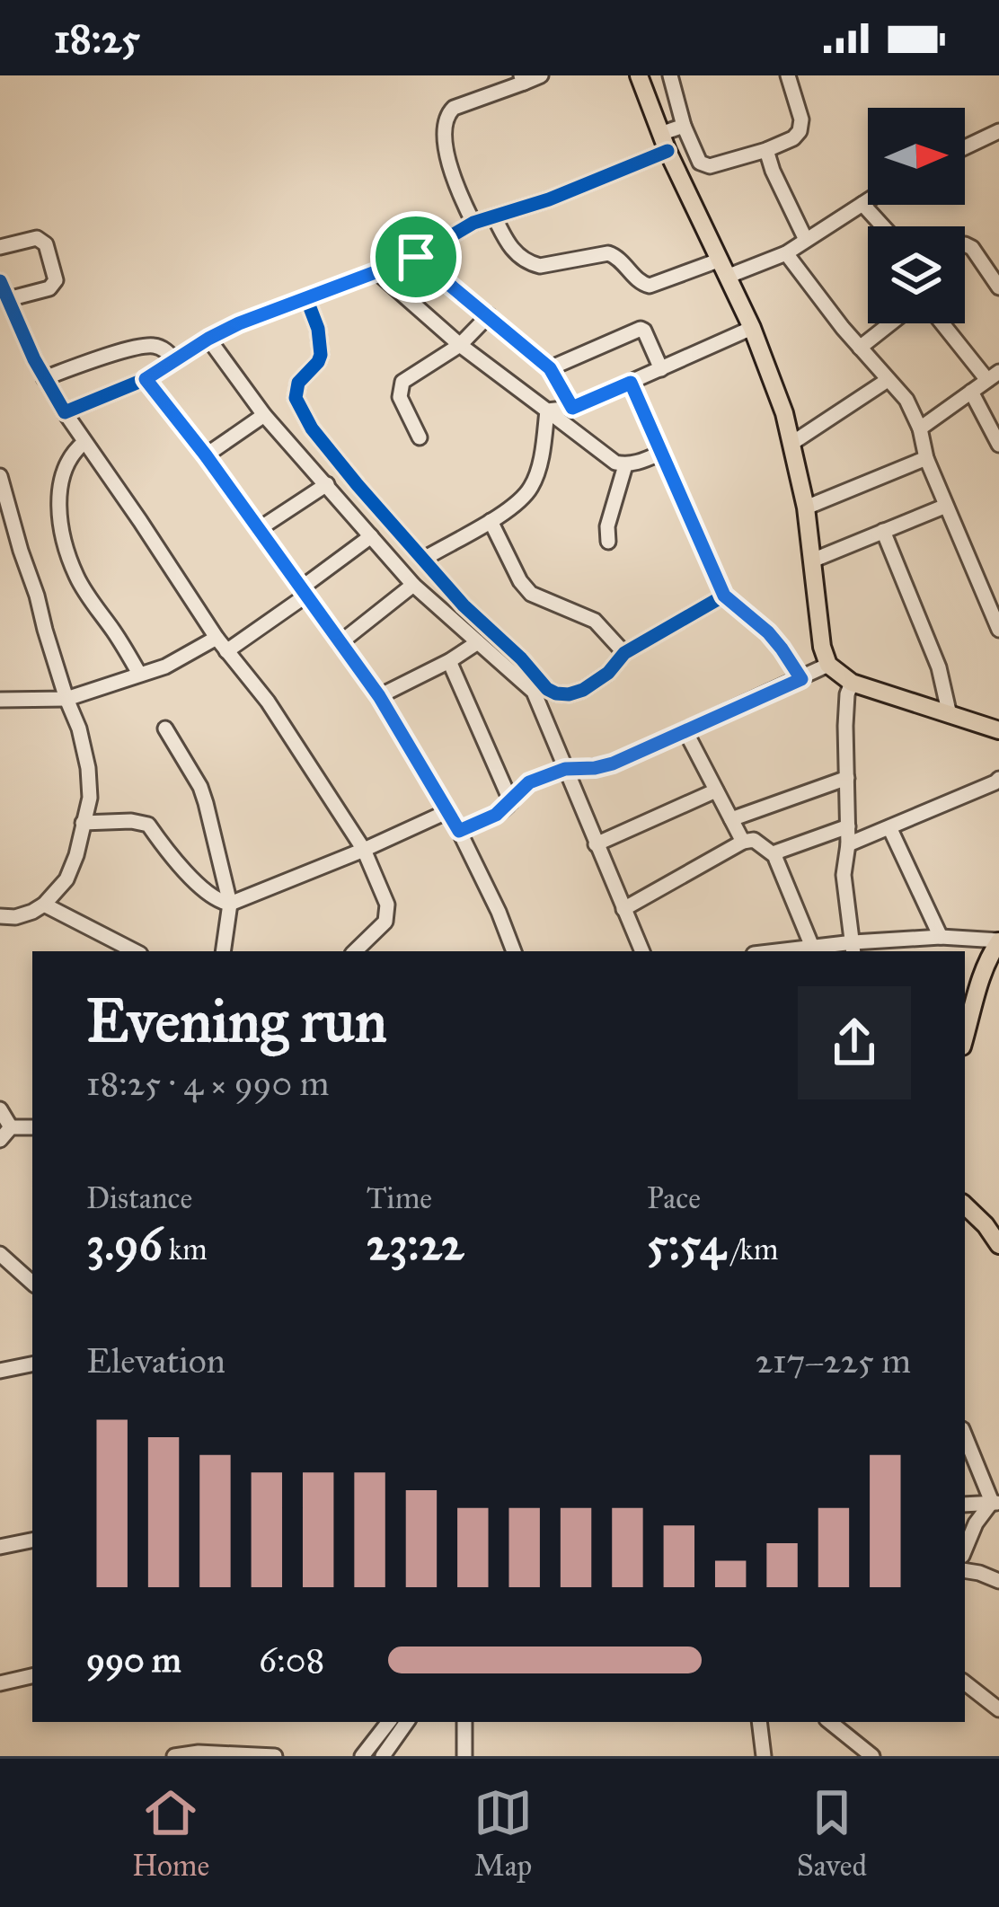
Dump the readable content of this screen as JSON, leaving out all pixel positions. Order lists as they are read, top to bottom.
{
  "north": "right",
  "page": {
    "status": "18:25",
    "heading": ["Evening run", "18:25 · 4 × 990 m"],
    "stats": [
      ["Distance", "3.96 km"],
      ["Time", "23:22"],
      ["Pace", "5:54 /km"]
    ],
    "chart": ["Elevation", "217–225 m"],
    "list": [
      {
        "name": "990 m",
        "note": "6:08"
      }
    ],
    "tabs": ["Home", "Map", "Saved"]
  }
}
